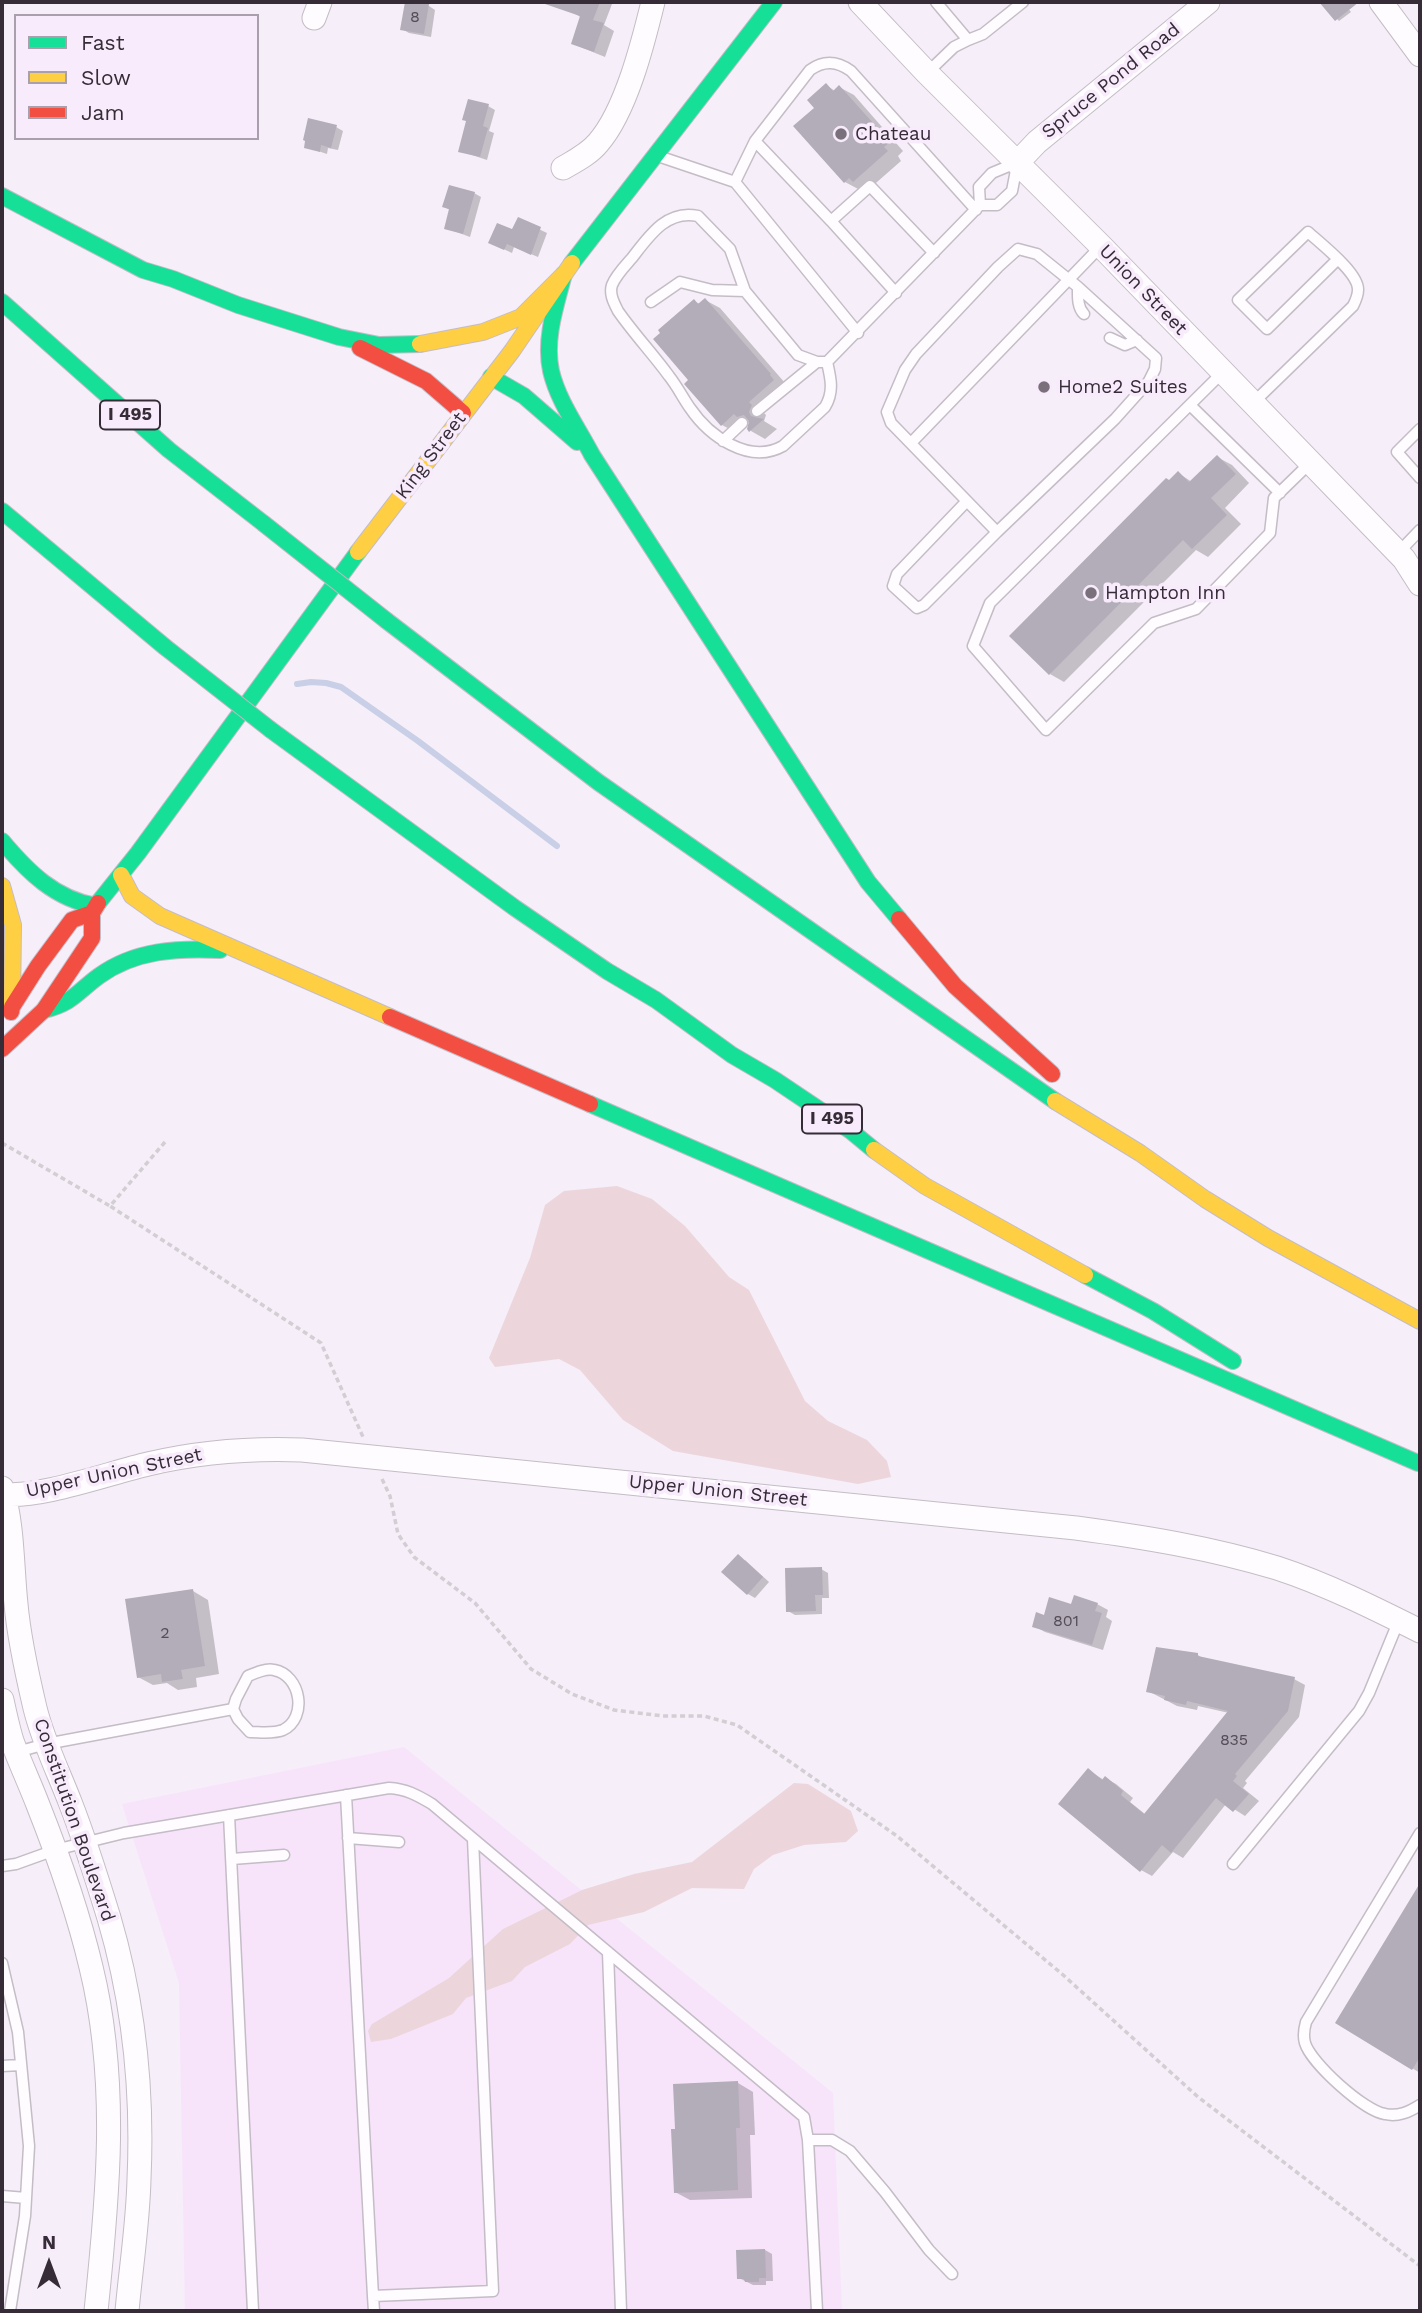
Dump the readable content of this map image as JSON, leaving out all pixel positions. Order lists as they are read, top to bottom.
{
  "streets": {
    "main road": ["I 495", "King Street"],
    "street": [
      "Spruce Pond Road",
      "Union Street",
      "Upper Union Street",
      "Constitution Boulevard"
    ]
  },
  "crossings": [
    ["Spruce Pond Road", "Union Street"],
    ["Upper Union Street", "Constitution Boulevard"]
  ],
  "places": ["Chateau", "Home2 Suites", "Hampton Inn"],
  "house_numbers": [
    "8",
    "801",
    "2",
    "835"
  ],
  "legend": ["Fast", "Slow", "Jam"],
  "north": "top"
}
